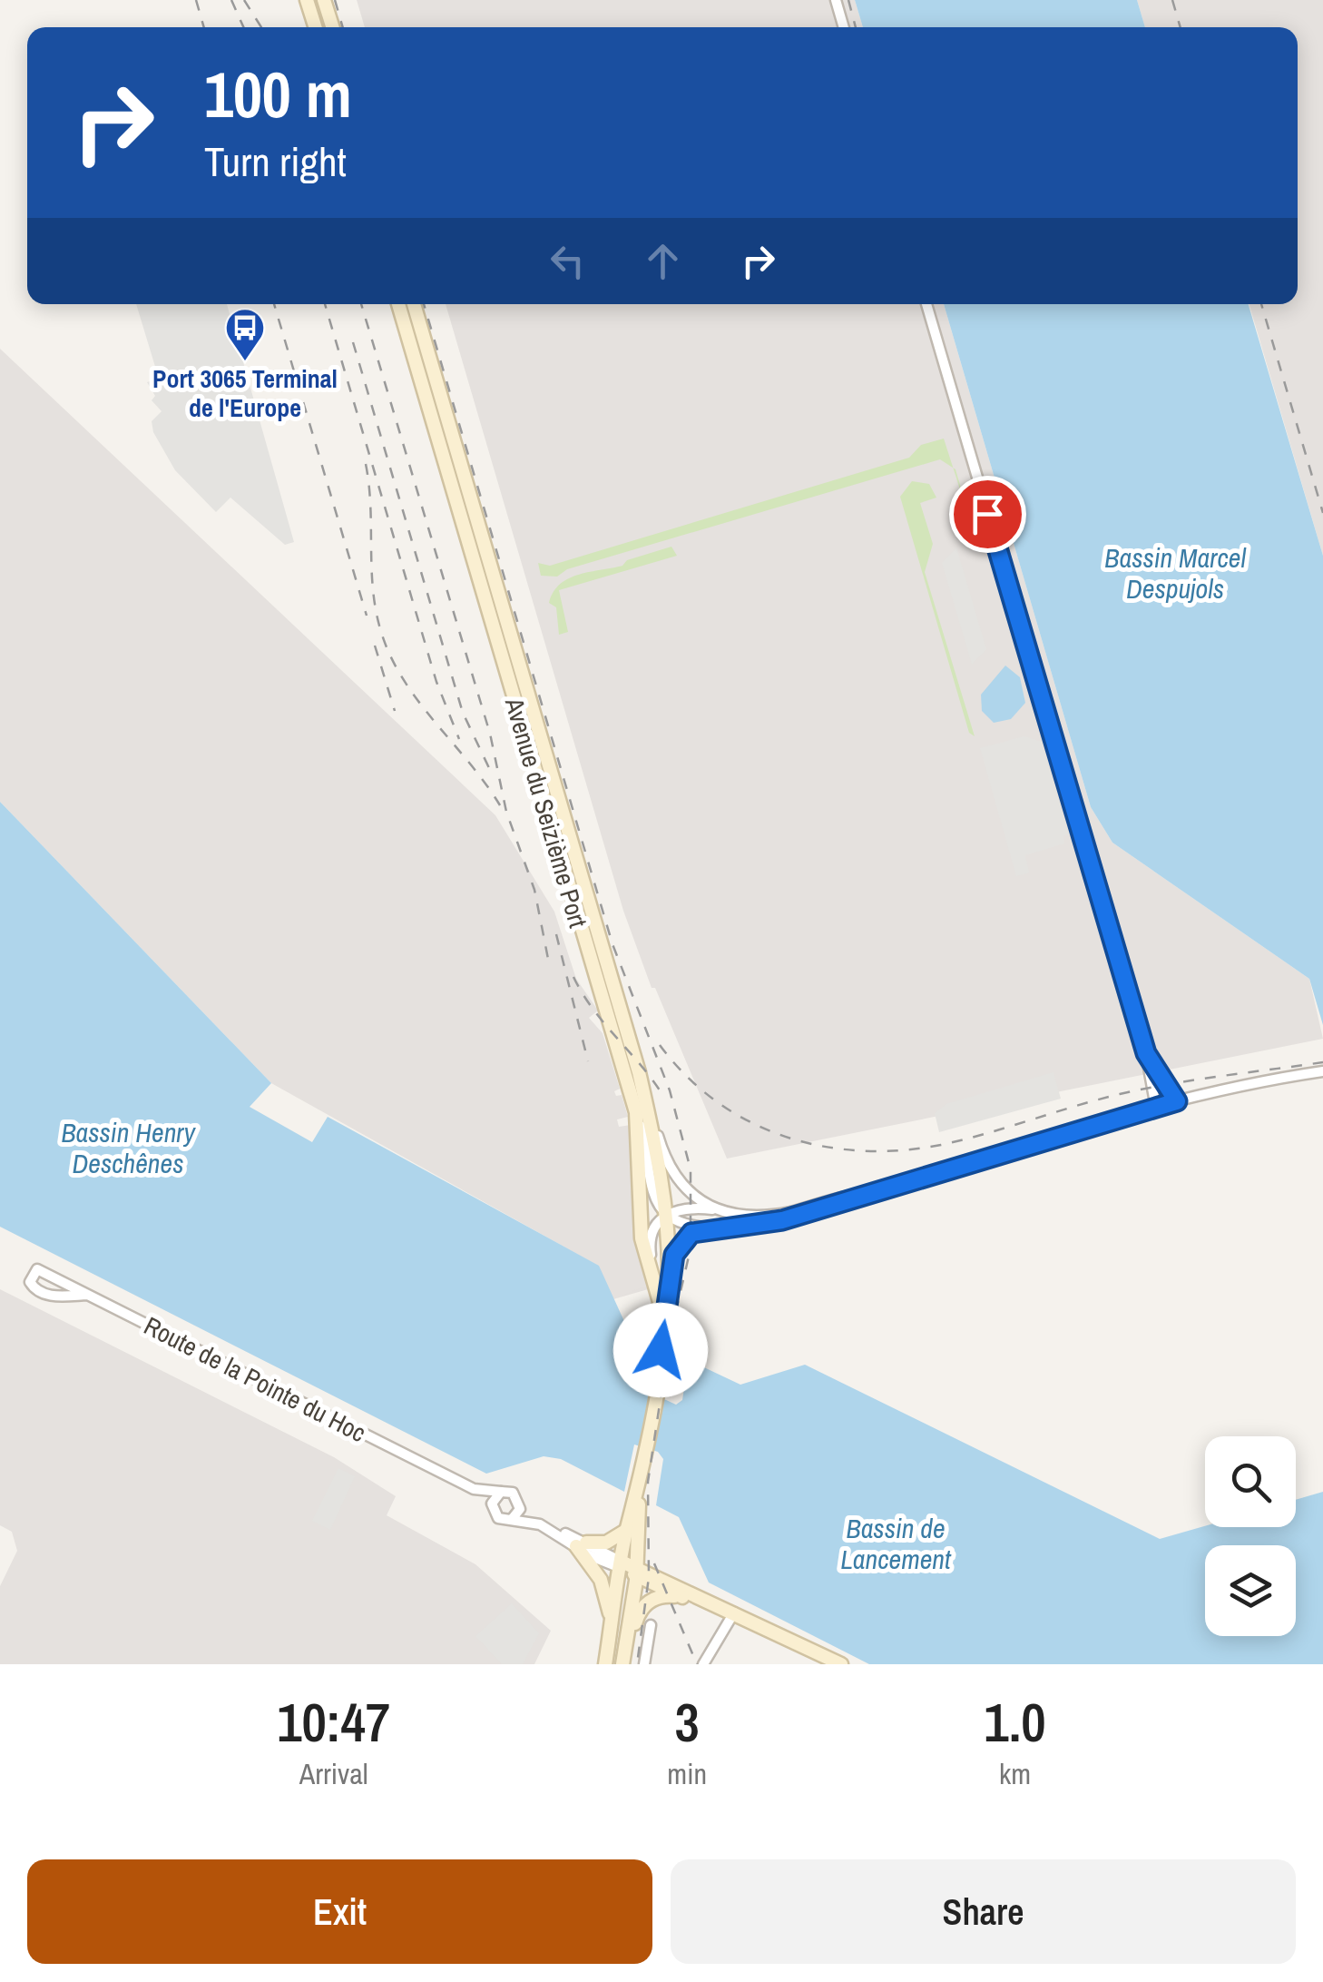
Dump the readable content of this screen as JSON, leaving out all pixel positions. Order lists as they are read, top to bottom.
{
  "streets": {
    "main road": ["Avenue du Seizième Port"],
    "street": ["Route de la Pointe du Hoc"]
  },
  "water": ["Bassin Marcel Despujols", "Bassin Henry Deschênes", "Bassin de Lancement"],
  "places": {
    "bus stop": ["Port 3065 Terminal de l'Europe"]
  },
  "page": {
    "turn": ["100 m", "Turn right"],
    "eta": [
      "10:47",
      "Arrival",
      "3",
      "min",
      "1.0",
      "km"
    ],
    "buttons": ["Exit", "Share"]
  }
}
